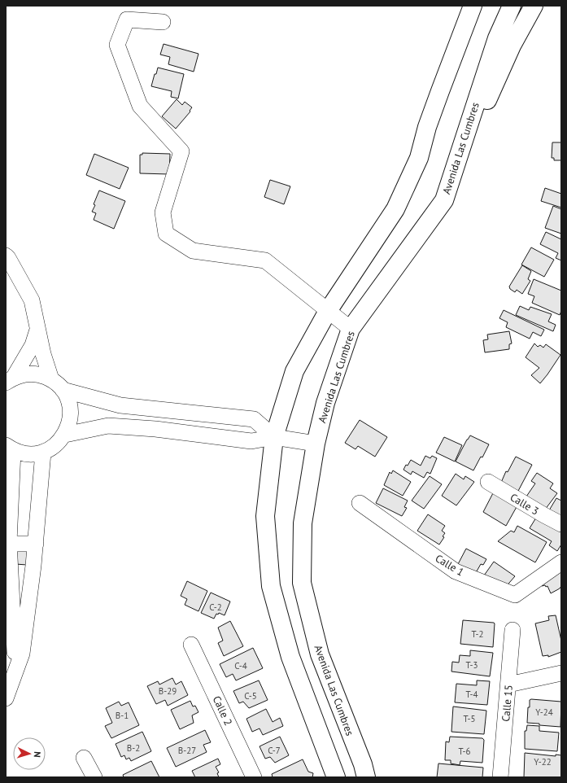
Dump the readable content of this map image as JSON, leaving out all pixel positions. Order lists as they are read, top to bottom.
{
  "streets": {
    "highway": ["Avenida Las Cumbres"],
    "street": [
      "Calle 3",
      "Calle 1",
      "Calle 15",
      "Calle 2"
    ]
  },
  "house_numbers": [
    "C-2",
    "T-2",
    "T-3",
    "C-4",
    "B-29",
    "T-4",
    "C-5",
    "Y-24",
    "B-1",
    "T-5",
    "B-2",
    "B-27",
    "C-7",
    "T-6",
    "Y-22"
  ],
  "north": "right"
}
